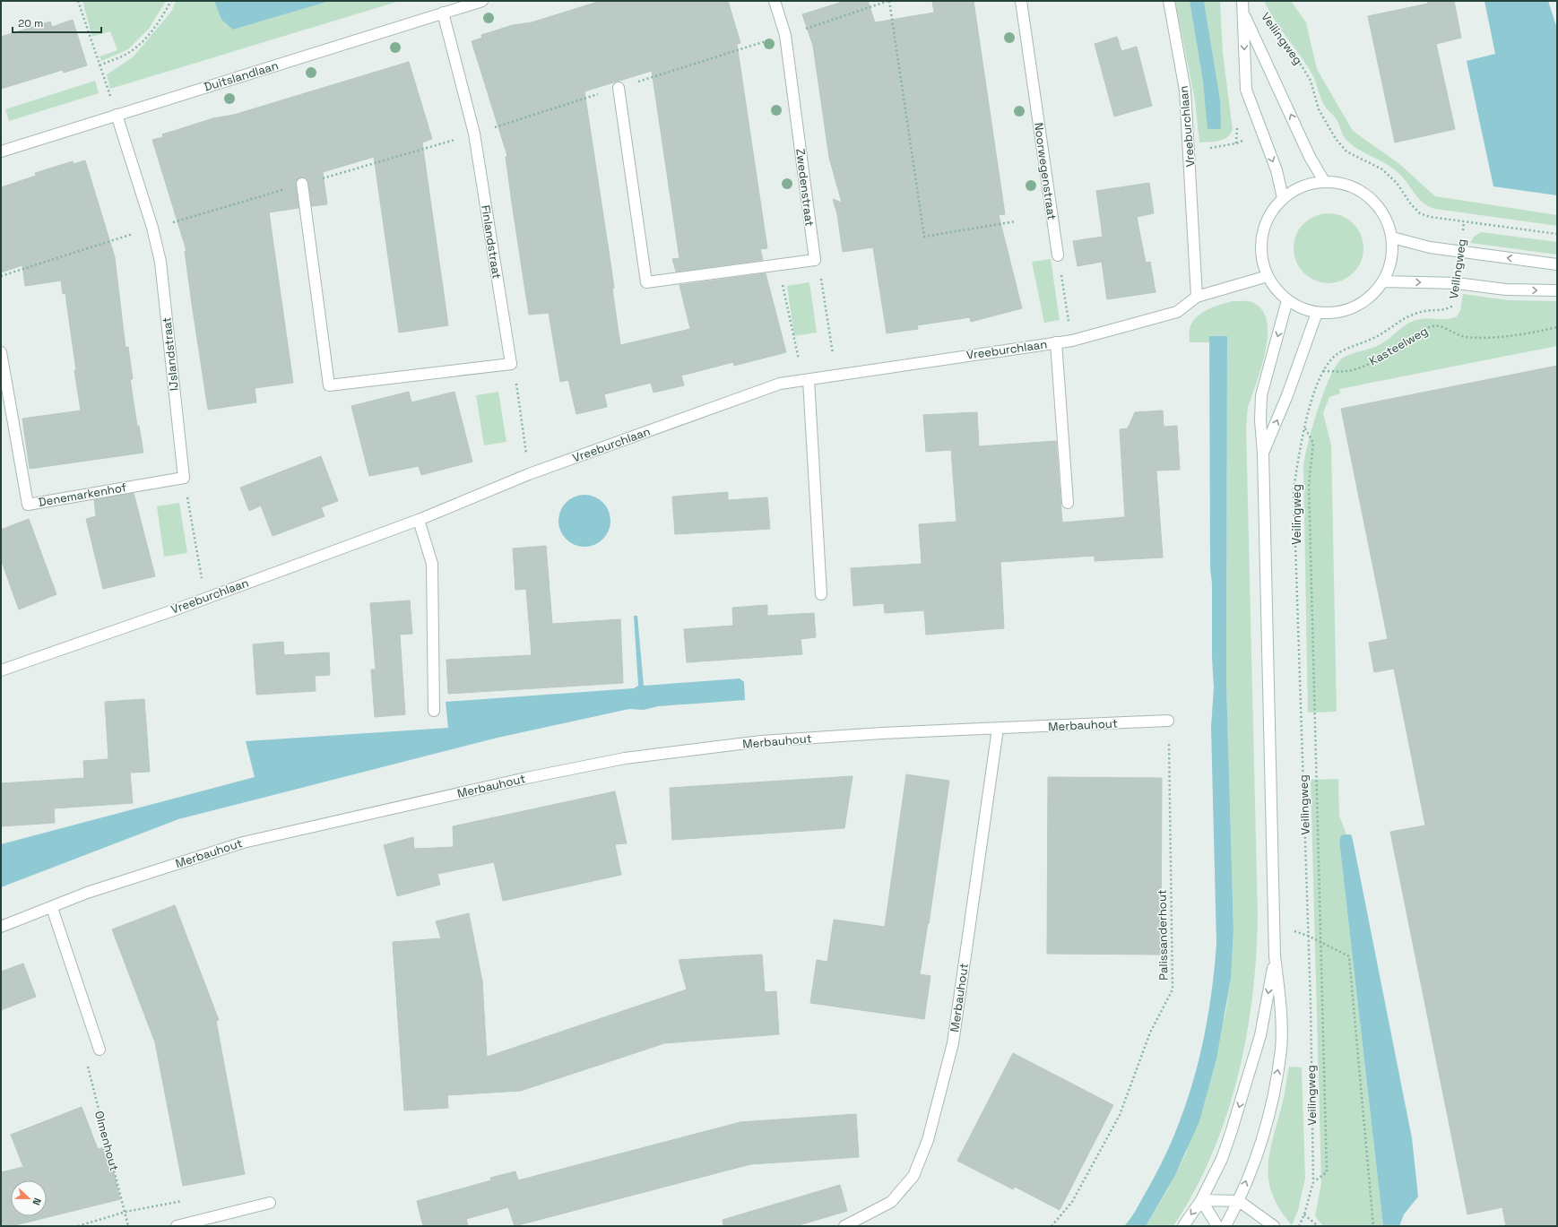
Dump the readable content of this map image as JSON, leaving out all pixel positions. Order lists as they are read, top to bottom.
{
  "streets": {
    "street": [
      "Veilingweg",
      "Duitslandlaan",
      "Vreeburchlaan",
      "Noorwegenstraat",
      "Zwedenstraat",
      "Finlandstraat",
      "IJslandstraat",
      "Denemarkenhof",
      "Merbauhout"
    ],
    "path": ["Kasteelweg", "Palissanderhout", "Olmenhout"]
  },
  "crossings": [
    ["Veilingweg", "Kasteelweg"],
    ["Duitslandlaan", "Finlandstraat"],
    ["Duitslandlaan", "IJslandstraat"],
    ["IJslandstraat", "Denemarkenhof"],
    ["Merbauhout", "Palissanderhout"]
  ],
  "scale_bar": "20 m",
  "north": "right"
}
